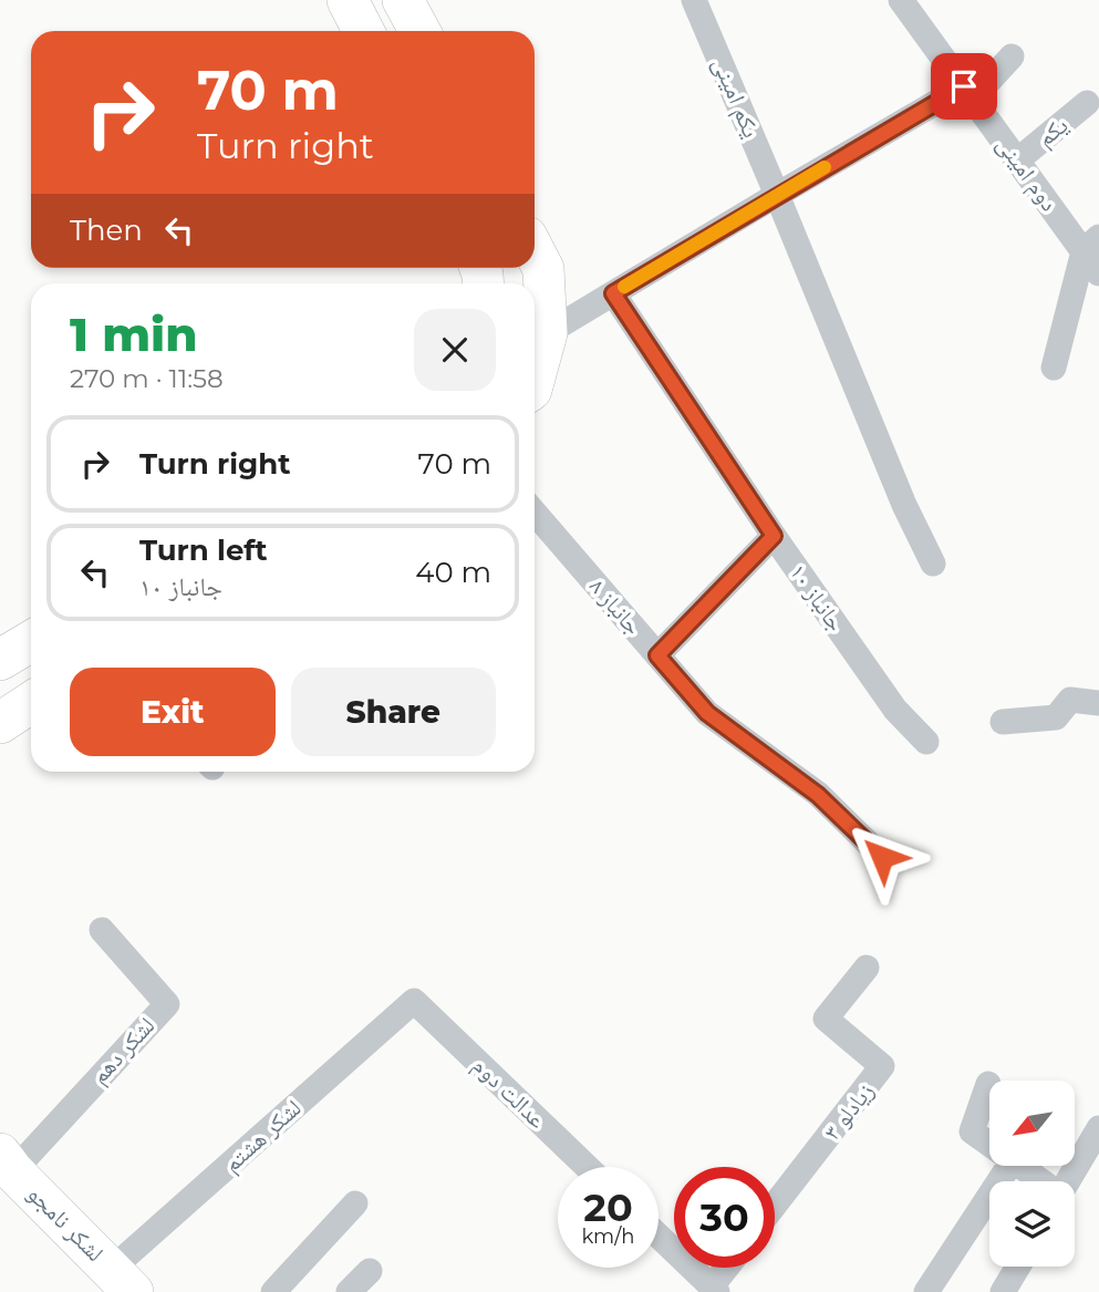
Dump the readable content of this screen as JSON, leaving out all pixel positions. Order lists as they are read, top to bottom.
{
  "streets": {
    "main road": ["لشکر نامجو"],
    "street": [
      "یکم امینی",
      "یکم",
      "دوم امینی",
      "۱۰ جانباز",
      "جانباز ۸",
      "لشکر دهم",
      "عدالت دوم",
      "زیادلو ۳",
      "لشکر هشتم"
    ]
  },
  "crossings": [
    ["یکم", "دوم امینی"],
    ["لشکر دهم", "لشکر نامجو"],
    ["عدالت دوم", "لشکر هشتم"],
    ["لشکر هشتم", "لشکر نامجو"]
  ],
  "north": "bottom left",
  "page": {
    "turn": ["70 m", "Turn right"],
    "then": "Then",
    "heading": ["1 min", "270 m · 11:58"],
    "list": [
      {
        "name": "Turn right",
        "value": "70 m"
      },
      {
        "name": "Turn left",
        "note": "۱۰ جانباز",
        "value": "40 m"
      }
    ],
    "buttons": ["Exit", "Share"],
    "speed": "20 km/h",
    "limit": "30"
  }
}
